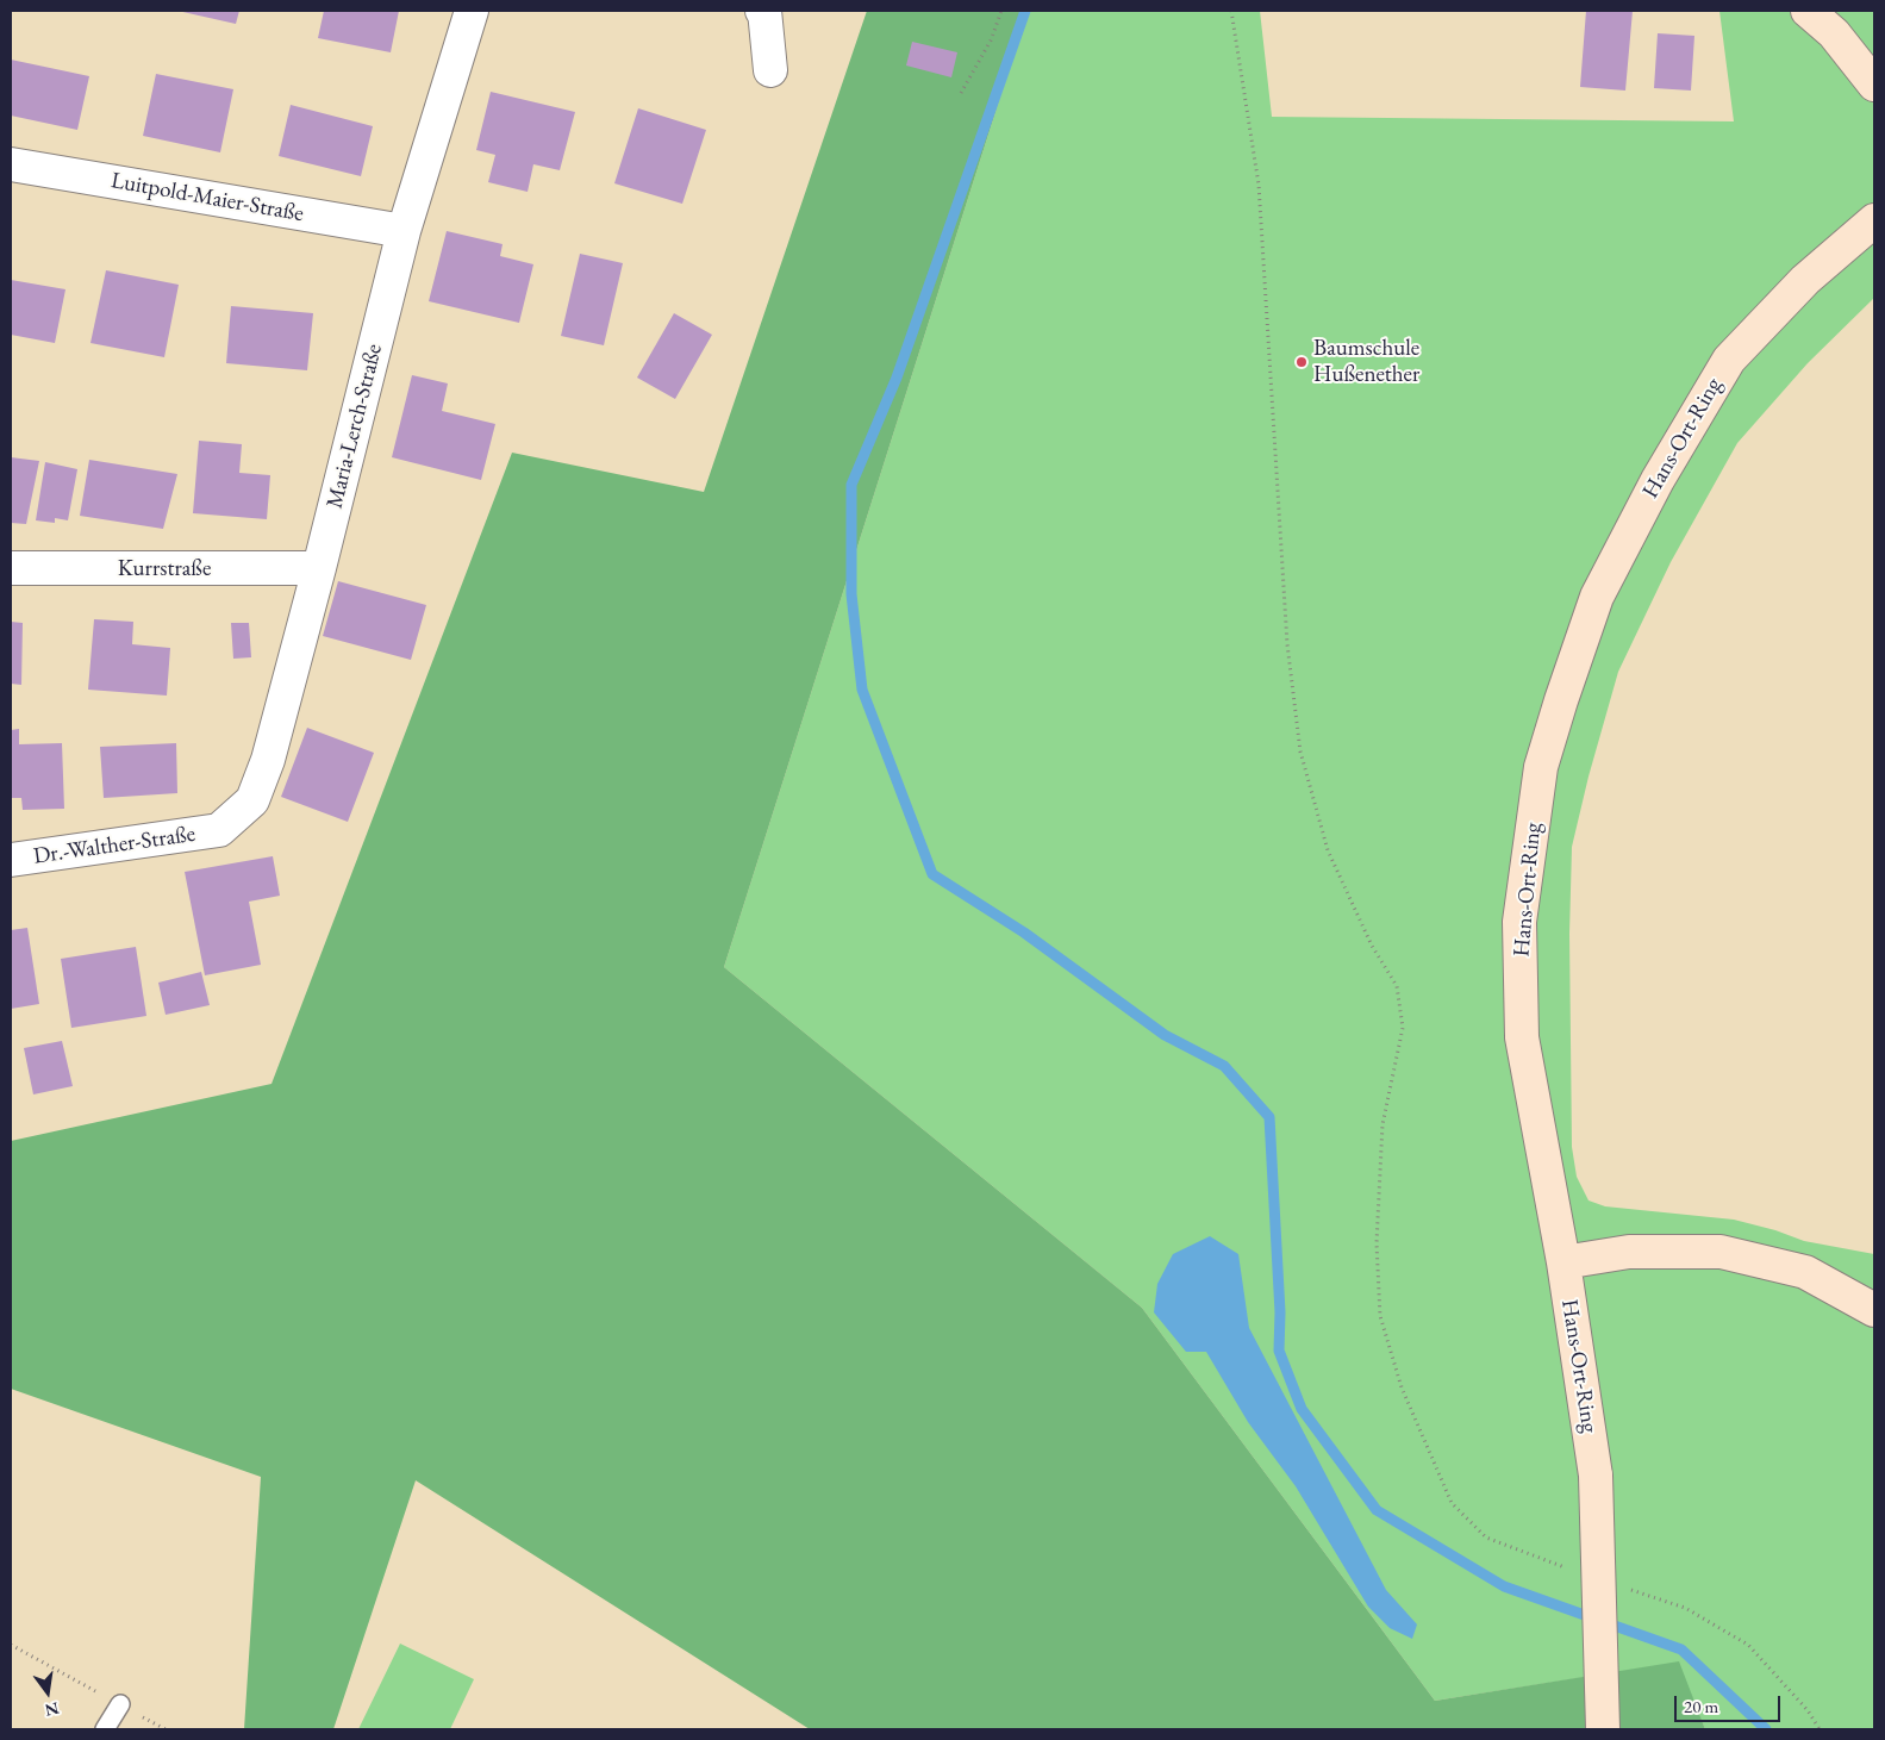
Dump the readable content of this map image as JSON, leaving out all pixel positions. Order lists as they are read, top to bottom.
{
  "streets": {
    "main road": ["Hans-Ort-Ring"],
    "street": [
      "Luitpold-Maier-Straße",
      "Maria-Lerch-Straße",
      "Kurrstraße",
      "Dr.-Walther-Straße"
    ]
  },
  "crossings": [
    ["Luitpold-Maier-Straße", "Maria-Lerch-Straße"],
    ["Maria-Lerch-Straße", "Kurrstraße"],
    ["Maria-Lerch-Straße", "Dr.-Walther-Straße"]
  ],
  "places": ["Baumschule Hußenether"],
  "scale_bar": "20 m",
  "north": "bottom"
}
